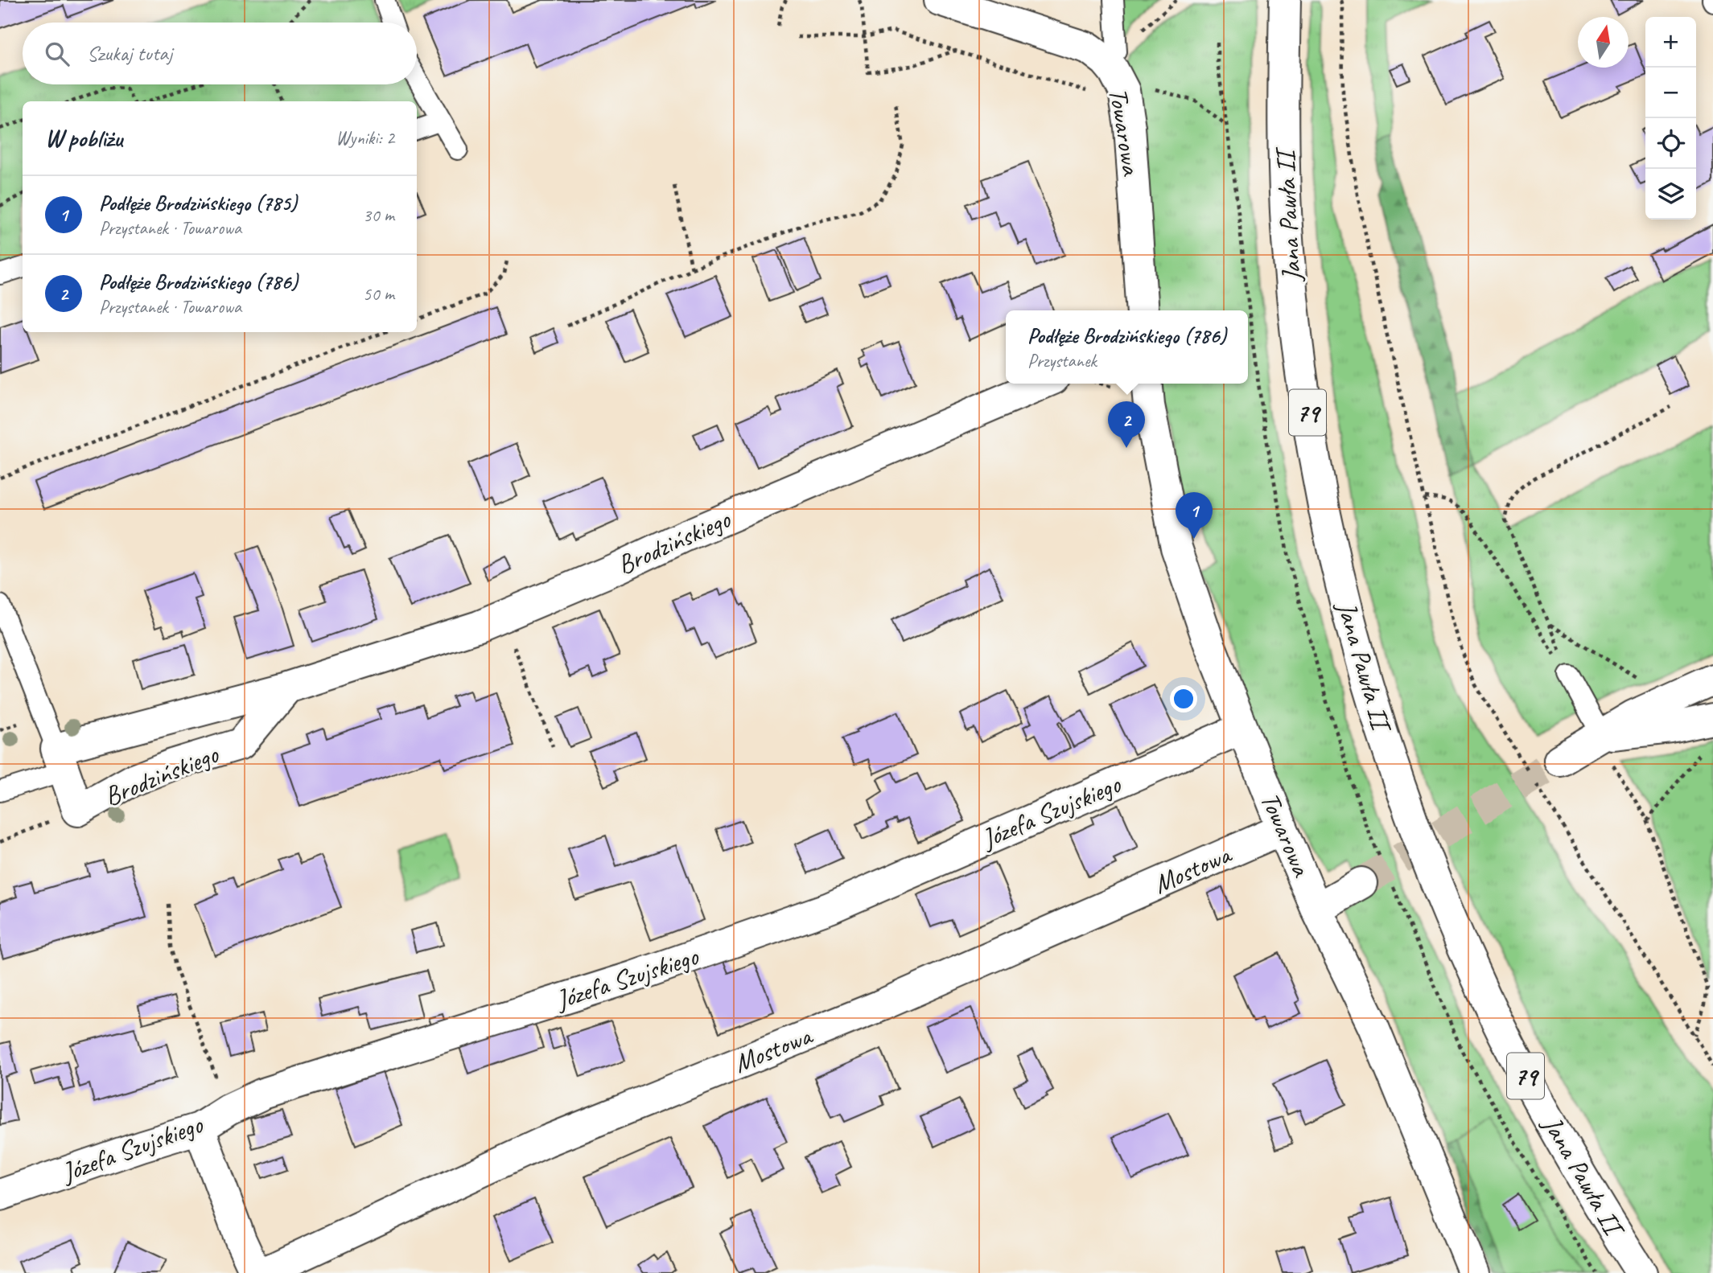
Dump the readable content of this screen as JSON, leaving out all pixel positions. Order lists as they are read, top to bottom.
{
  "streets": {
    "street": [
      "Towarowa",
      "Jana Pawła II",
      "79",
      "Brodzińskiego",
      "Józefa Szujskiego",
      "Mostowa"
    ]
  },
  "crossings": [
    ["Towarowa", "Józefa Szujskiego"],
    ["Towarowa", "Mostowa"]
  ],
  "north": "top",
  "page": {
    "map_buttons": ["+", "−"],
    "search": "Szukaj tutaj",
    "heading": ["W pobliżu", "Wyniki: 2"],
    "list": [
      {
        "mark": "1",
        "name": "Podłęże Brodzińskiego (785)",
        "note": "Przystanek · Towarowa",
        "value": "30 m"
      },
      {
        "mark": "2",
        "name": "Podłęże Brodzińskiego (786)",
        "note": "Przystanek · Towarowa",
        "value": "50 m"
      }
    ],
    "popup": ["Podłęże Brodzińskiego (786)", "Przystanek"],
    "pins": ["2", "1"]
  }
}
